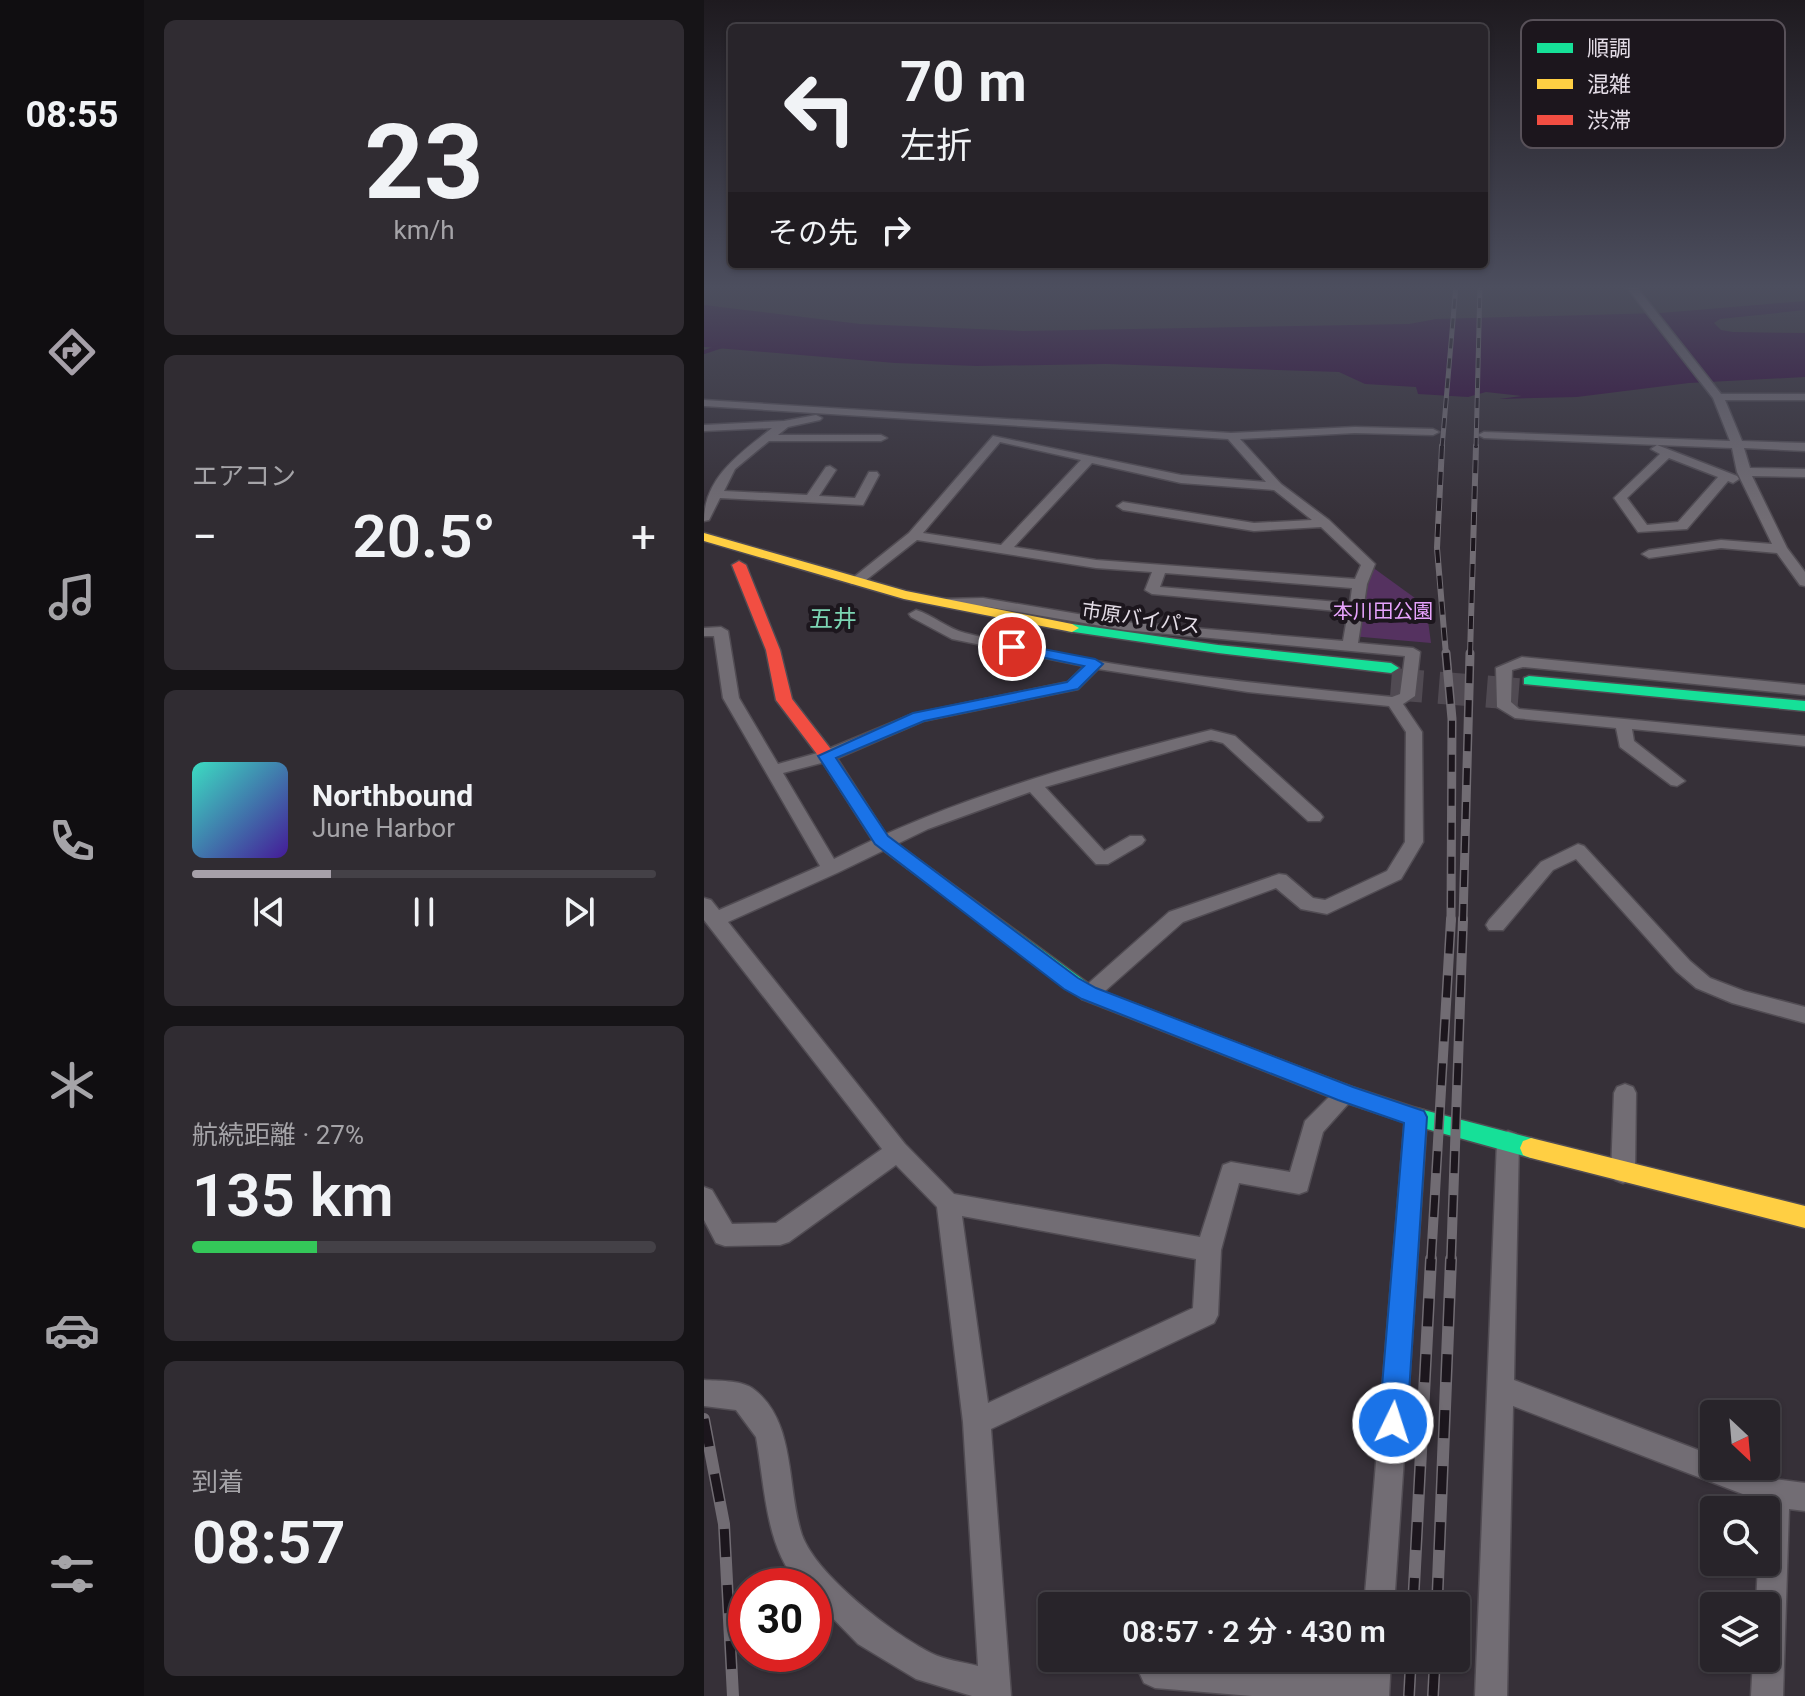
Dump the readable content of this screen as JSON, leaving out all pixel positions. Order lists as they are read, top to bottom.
{
  "streets": {
    "main road": ["市原バイパス"]
  },
  "districts": ["五井"],
  "parks": ["本川田公園"],
  "legend": ["順調", "混雑", "渋滞"],
  "north": "bottom right",
  "page": {
    "tabs": "08:55",
    "tile": [
      ["23", "km/h"],
      "エアコン",
      ["航続距離 · 27%", "135 km"],
      ["到着", "08:57"]
    ],
    "turn": ["70 m", "左折"],
    "then": "その先",
    "heat": ["−", "20.5°", "+"],
    "song": ["Northbound", "June Harbor"],
    "limit": "30",
    "trip": "08:57 · 2 分 · 430 m"
  }
}
